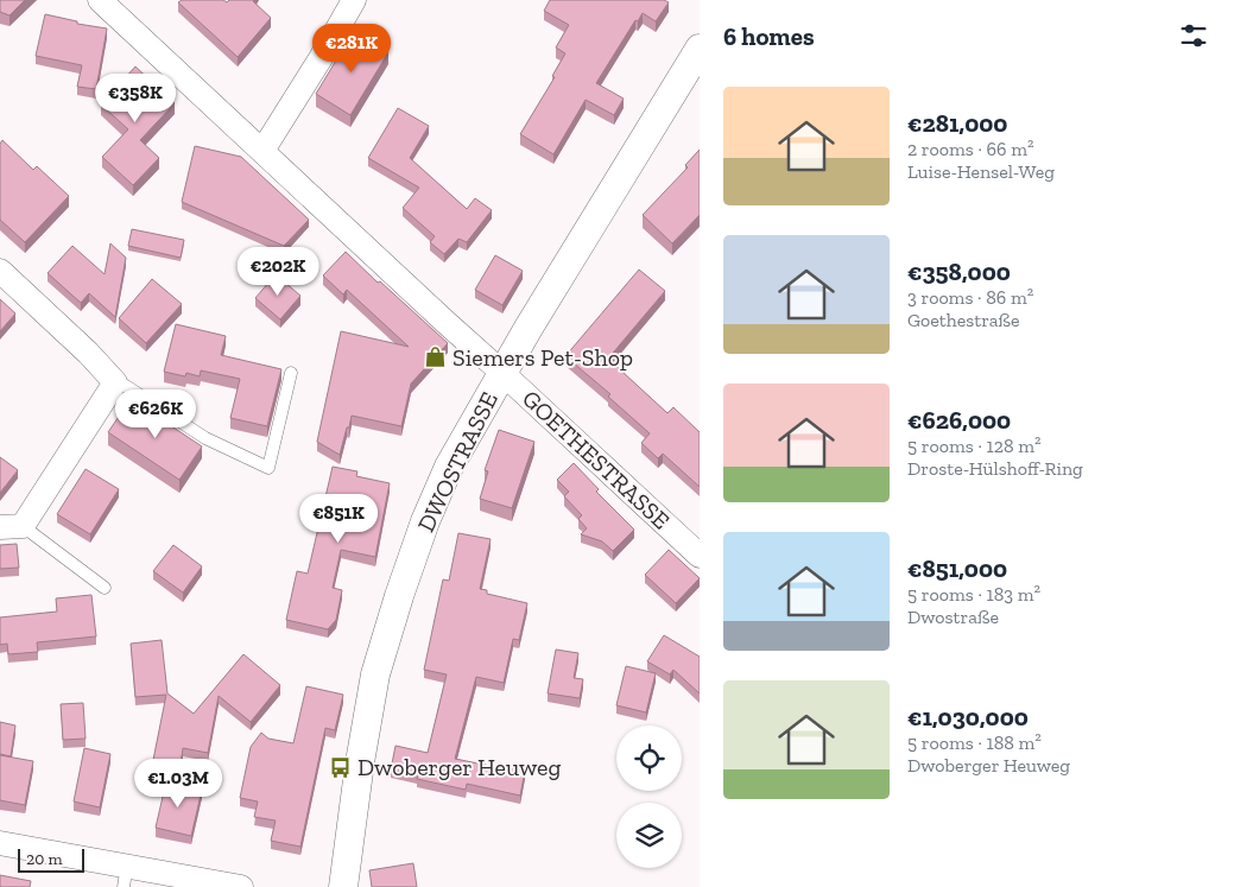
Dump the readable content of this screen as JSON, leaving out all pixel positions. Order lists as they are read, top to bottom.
{
  "streets": {
    "street": ["GOETHESTRASSE", "DWOSTRASSE"]
  },
  "crossings": [
    ["GOETHESTRASSE", "DWOSTRASSE"]
  ],
  "places": {
    "shop": ["Siemers Pet-Shop"],
    "bus stop": ["Dwoberger Heuweg"]
  },
  "scale_bar": "20 m",
  "page": {
    "heading": "6 homes",
    "price": [
      "€281K",
      "€358K",
      "€202K",
      "€626K",
      "€851K",
      "€1.03M"
    ],
    "list": [
      {
        "name": "€281,000",
        "note": "2 rooms · 66 m² · Luise-Hensel-Weg"
      },
      {
        "name": "€358,000",
        "note": "3 rooms · 86 m² · Goethestraße"
      },
      {
        "name": "€626,000",
        "note": "5 rooms · 128 m² · Droste-Hülshoff-Ring"
      },
      {
        "name": "€851,000",
        "note": "5 rooms · 183 m² · Dwostraße"
      },
      {
        "name": "€1,030,000",
        "note": "5 rooms · 188 m² · Dwoberger Heuweg"
      }
    ],
    "scale": "20 m"
  }
}
